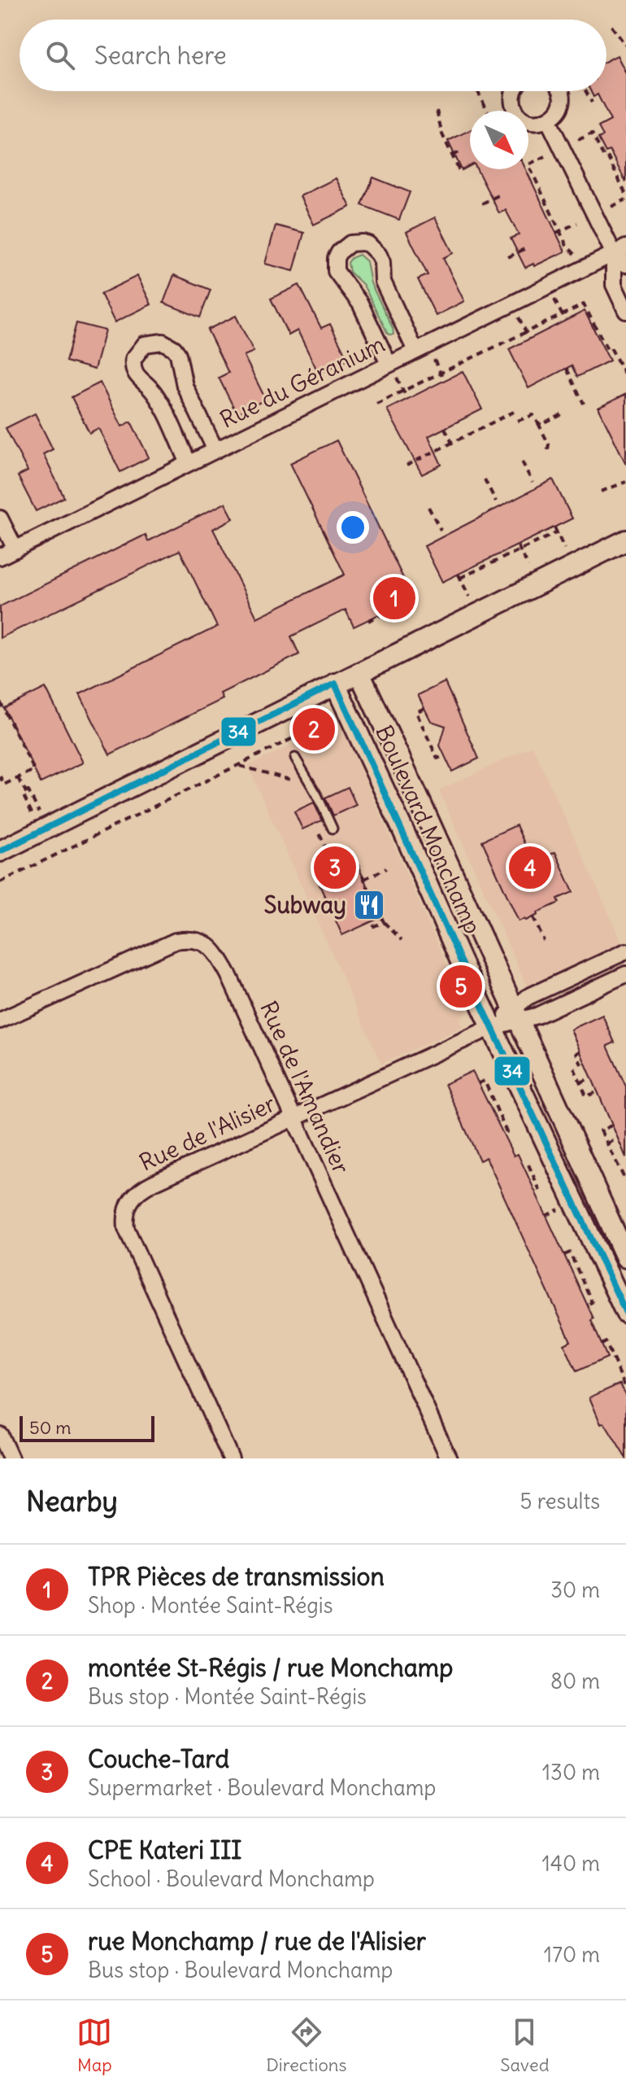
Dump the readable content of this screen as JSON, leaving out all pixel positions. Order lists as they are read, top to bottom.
{
  "streets": {
    "street": [
      "Rue du Géranium",
      "Boulevard Monchamp",
      "Rue de l'Amandier",
      "Rue de l'Alisier"
    ]
  },
  "crossings": [
    ["Boulevard Monchamp", "Rue de l'Alisier"],
    ["Rue de l'Amandier", "Rue de l'Alisier"]
  ],
  "places": {
    "restaurant": ["Subway"]
  },
  "lines": ["transit line 34"],
  "scale_bar": "50 m",
  "north": "bottom right",
  "page": {
    "search": "Search here",
    "pins": [
      "1",
      "2",
      "3",
      "4",
      "5"
    ],
    "scale": "50 m",
    "heading": ["Nearby", "5 results"],
    "list": [
      {
        "mark": "1",
        "name": "TPR Pièces de transmission",
        "note": "Shop · Montée Saint-Régis",
        "value": "30 m"
      },
      {
        "mark": "2",
        "name": "montée St-Régis / rue Monchamp",
        "note": "Bus stop · Montée Saint-Régis",
        "value": "80 m"
      },
      {
        "mark": "3",
        "name": "Couche-Tard",
        "note": "Supermarket · Boulevard Monchamp",
        "value": "130 m"
      },
      {
        "mark": "4",
        "name": "CPE Kateri III",
        "note": "School · Boulevard Monchamp",
        "value": "140 m"
      },
      {
        "mark": "5",
        "name": "rue Monchamp / rue de l'Alisier",
        "note": "Bus stop · Boulevard Monchamp",
        "value": "170 m"
      }
    ],
    "nav": ["Map", "Directions", "Saved"]
  }
}
